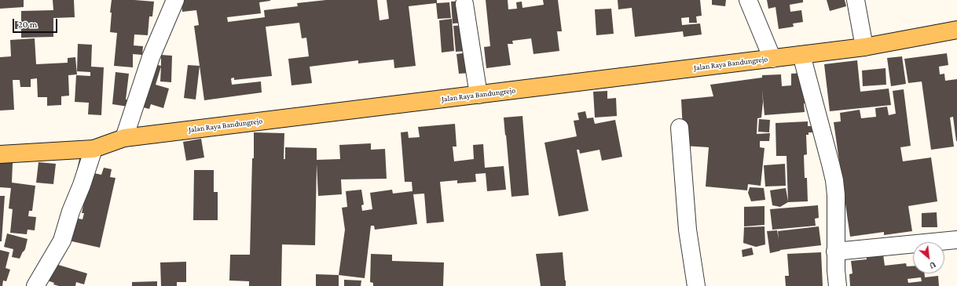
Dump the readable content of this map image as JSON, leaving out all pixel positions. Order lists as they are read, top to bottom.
{
  "streets": {
    "main road": ["Jalan Raya Bandungrejo"]
  },
  "scale_bar": "20 m",
  "north": "bottom right"
}
